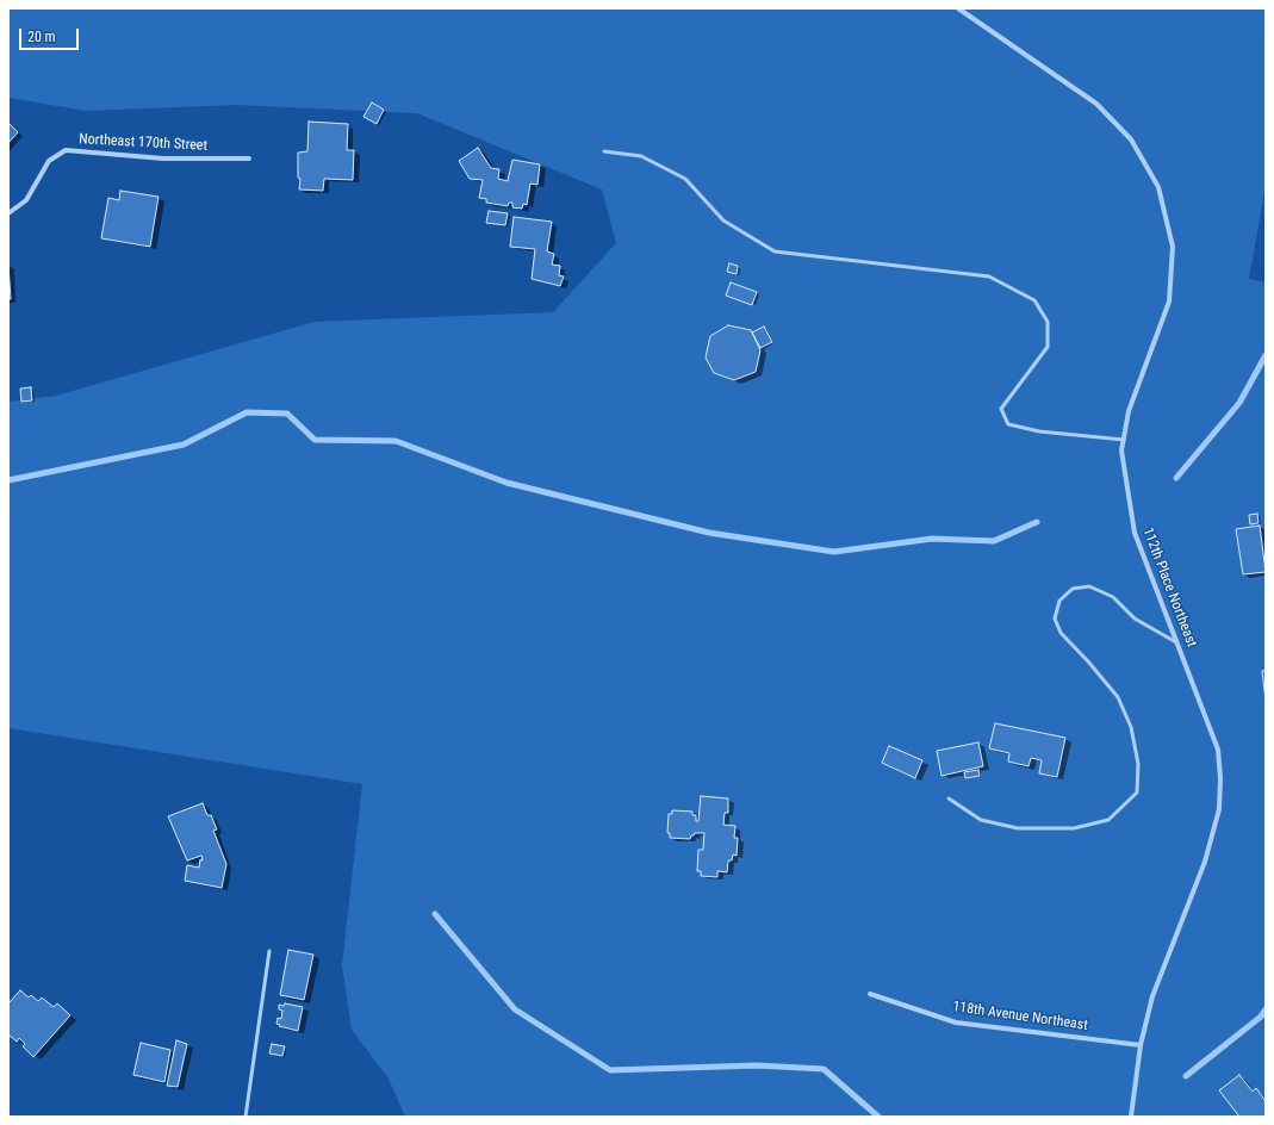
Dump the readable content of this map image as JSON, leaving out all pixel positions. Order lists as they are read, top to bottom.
{
  "streets": {
    "street": ["Northeast 170th Street", "112th Place Northeast", "118th Avenue Northeast"]
  },
  "crossings": [
    ["112th Place Northeast", "118th Avenue Northeast"]
  ],
  "scale_bar": "20 m"
}
